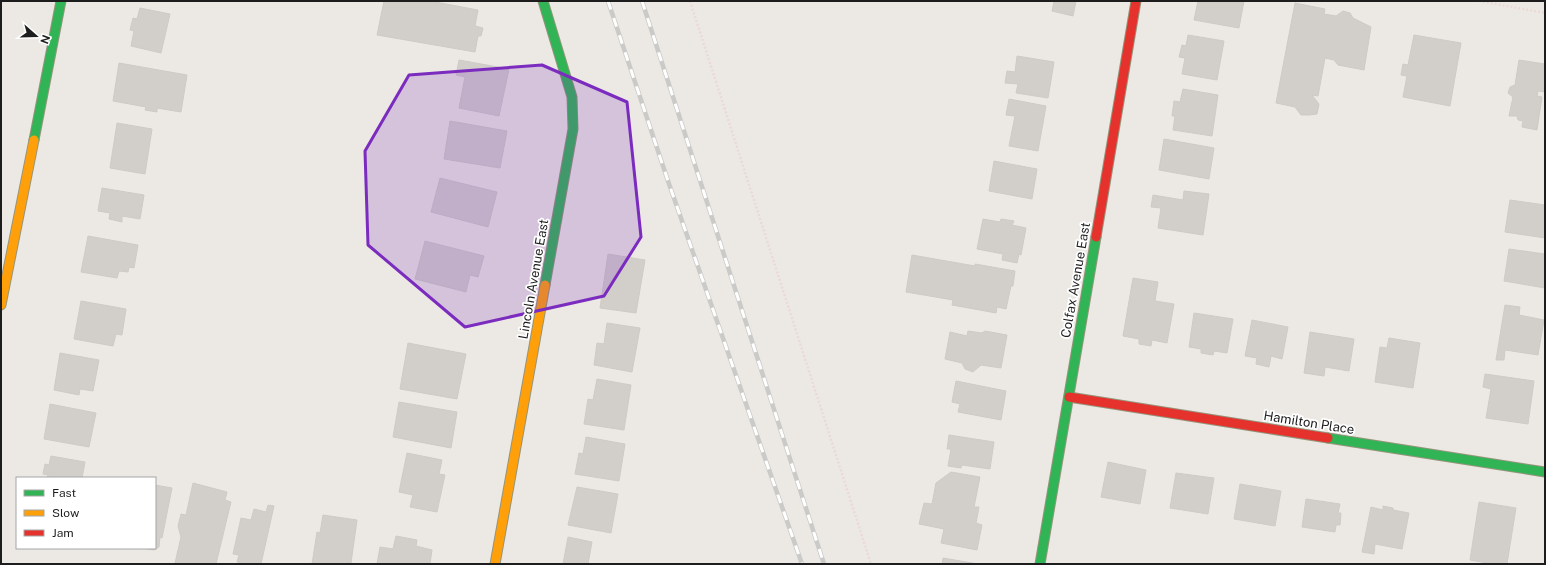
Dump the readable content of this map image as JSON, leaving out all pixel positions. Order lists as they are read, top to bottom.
{
  "streets": {
    "street": ["Lincoln Avenue East", "Colfax Avenue East", "Hamilton Place"]
  },
  "crossings": [
    ["Colfax Avenue East", "Hamilton Place"]
  ],
  "legend": ["Fast", "Slow", "Jam"],
  "north": "right"
}
